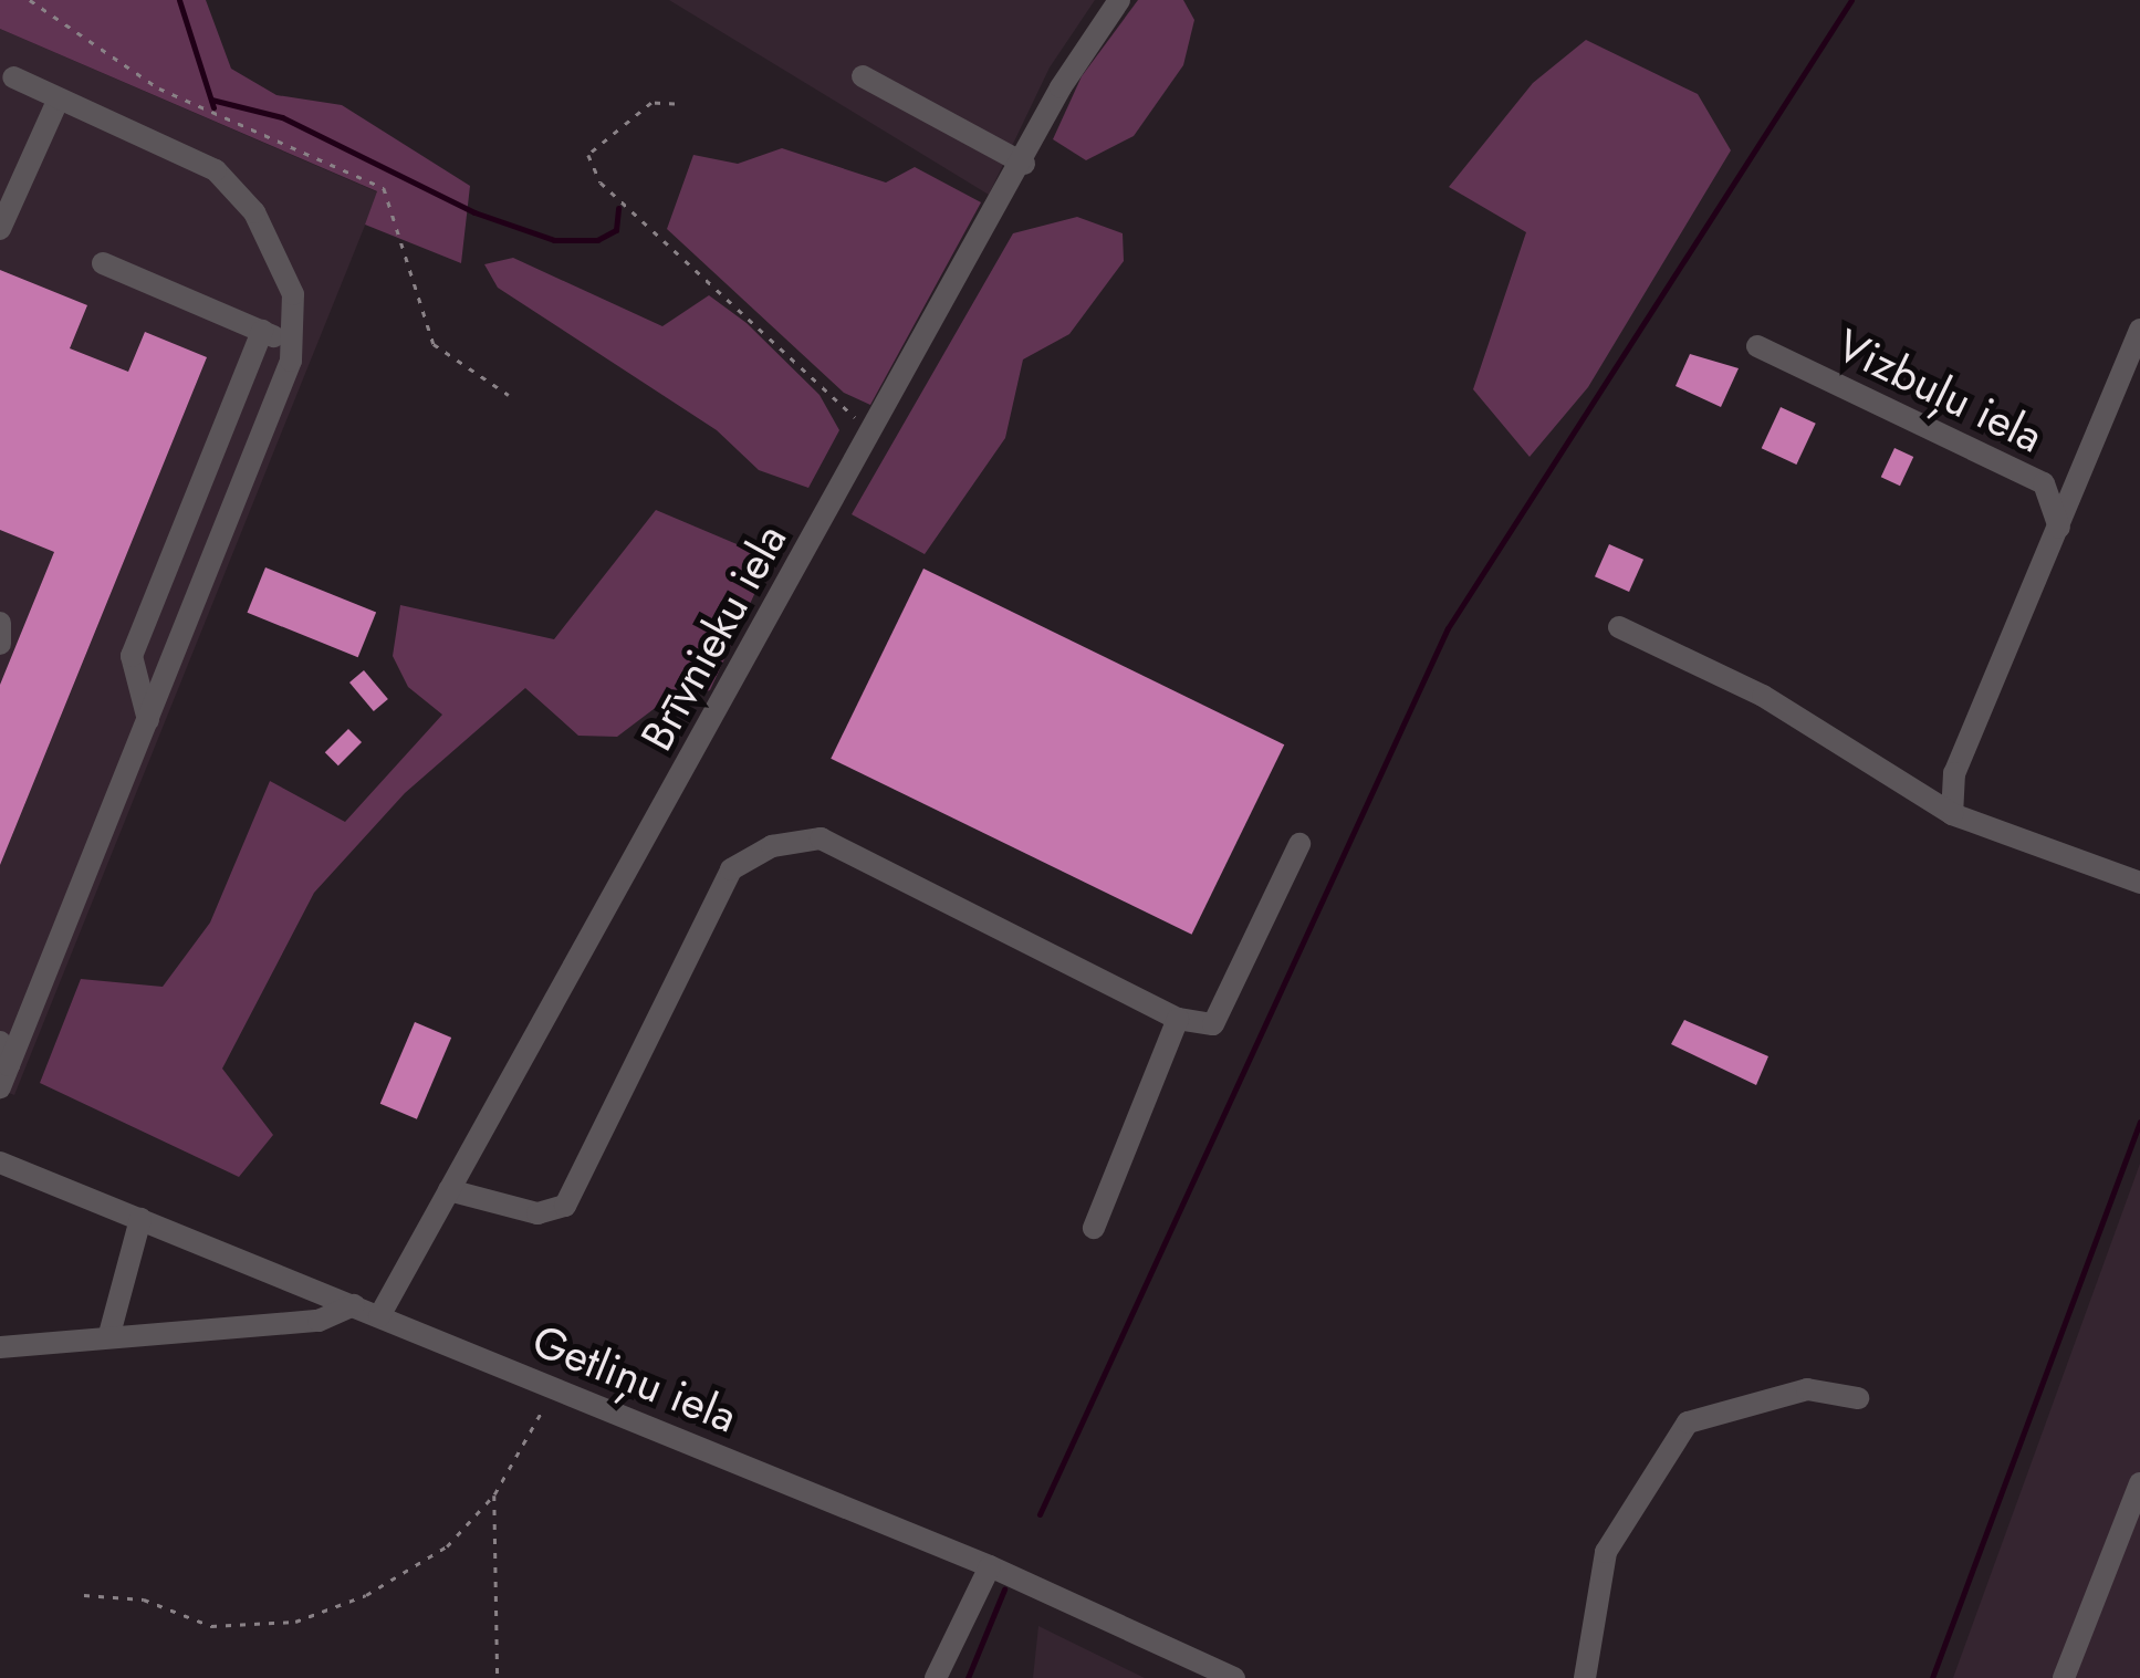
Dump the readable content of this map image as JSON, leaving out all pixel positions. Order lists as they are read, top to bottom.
{
  "streets": {
    "street": ["Vizbuļu iela", "Brīvnieku iela", "Getliņu iela"]
  },
  "crossings": [
    ["Brīvnieku iela", "Getliņu iela"]
  ]
}
